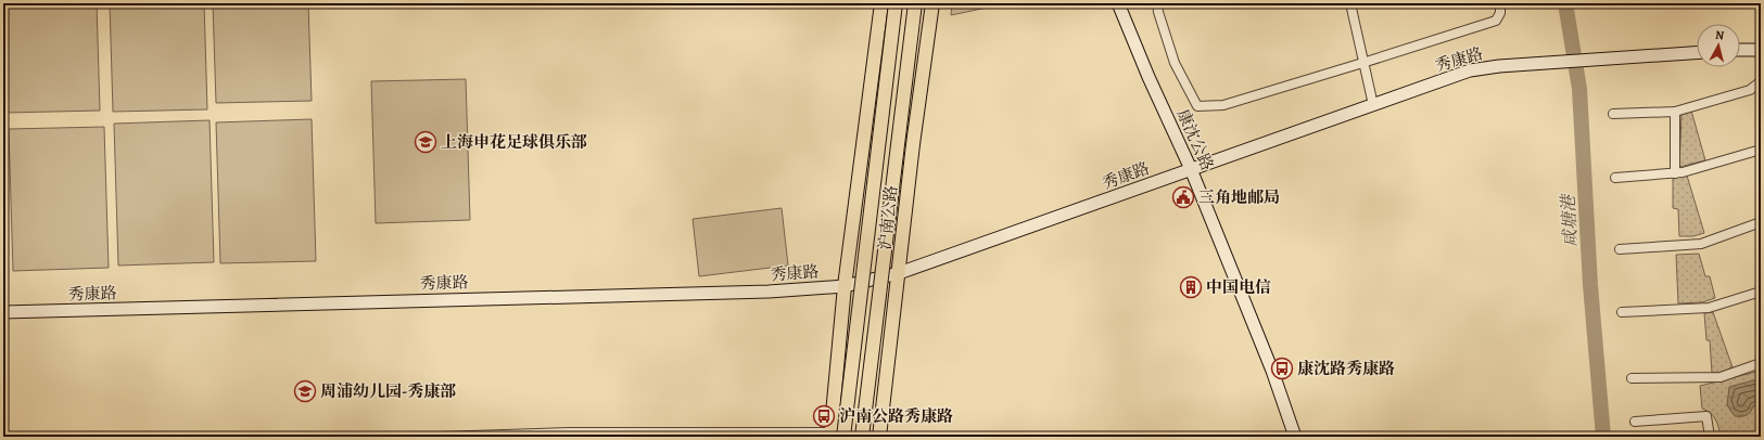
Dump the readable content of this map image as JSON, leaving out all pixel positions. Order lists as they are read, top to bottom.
{
  "streets": {
    "main road": ["沪南公路"],
    "street": ["秀康路", "康沈公路"]
  },
  "crossings": [
    ["秀康路", "康沈公路"],
    ["秀康路", "沪南公路"]
  ],
  "water": ["咸塘港"],
  "places": {
    "school or university": ["上海申花足球俱乐部", "周浦幼儿园-秀康部"],
    "public building": ["三角地邮局"],
    "building": ["中国电信"],
    "bus stop": ["康沈路秀康路", "沪南公路秀康路"]
  },
  "north": "top"
}
